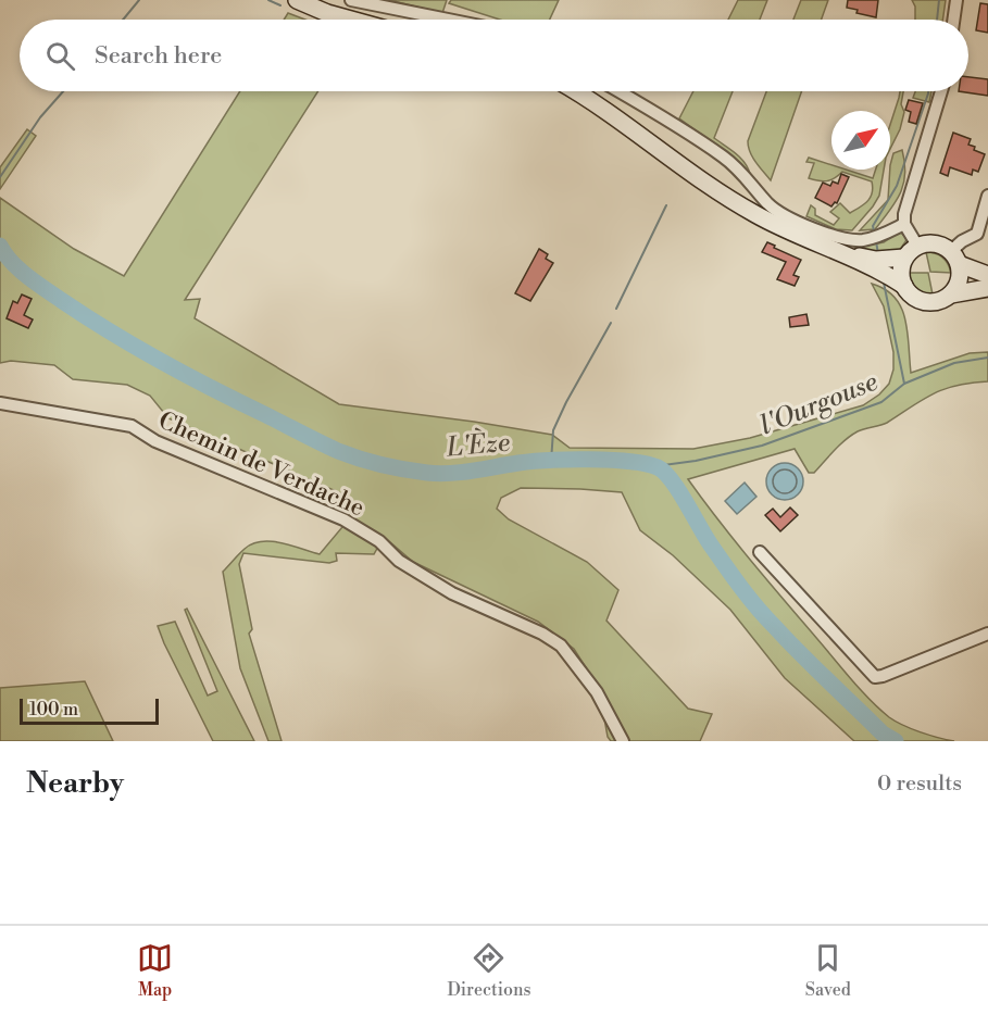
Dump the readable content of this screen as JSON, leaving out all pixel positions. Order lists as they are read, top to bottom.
{
  "streets": {
    "street": ["Chemin de Verdache"]
  },
  "water": ["l'Ourgouse", "L'Èze"],
  "scale_bar": "100 m",
  "north": "top right",
  "page": {
    "search": "Search here",
    "scale": "100 m",
    "heading": ["Nearby", "0 results"],
    "nav": ["Map", "Directions", "Saved"]
  }
}
